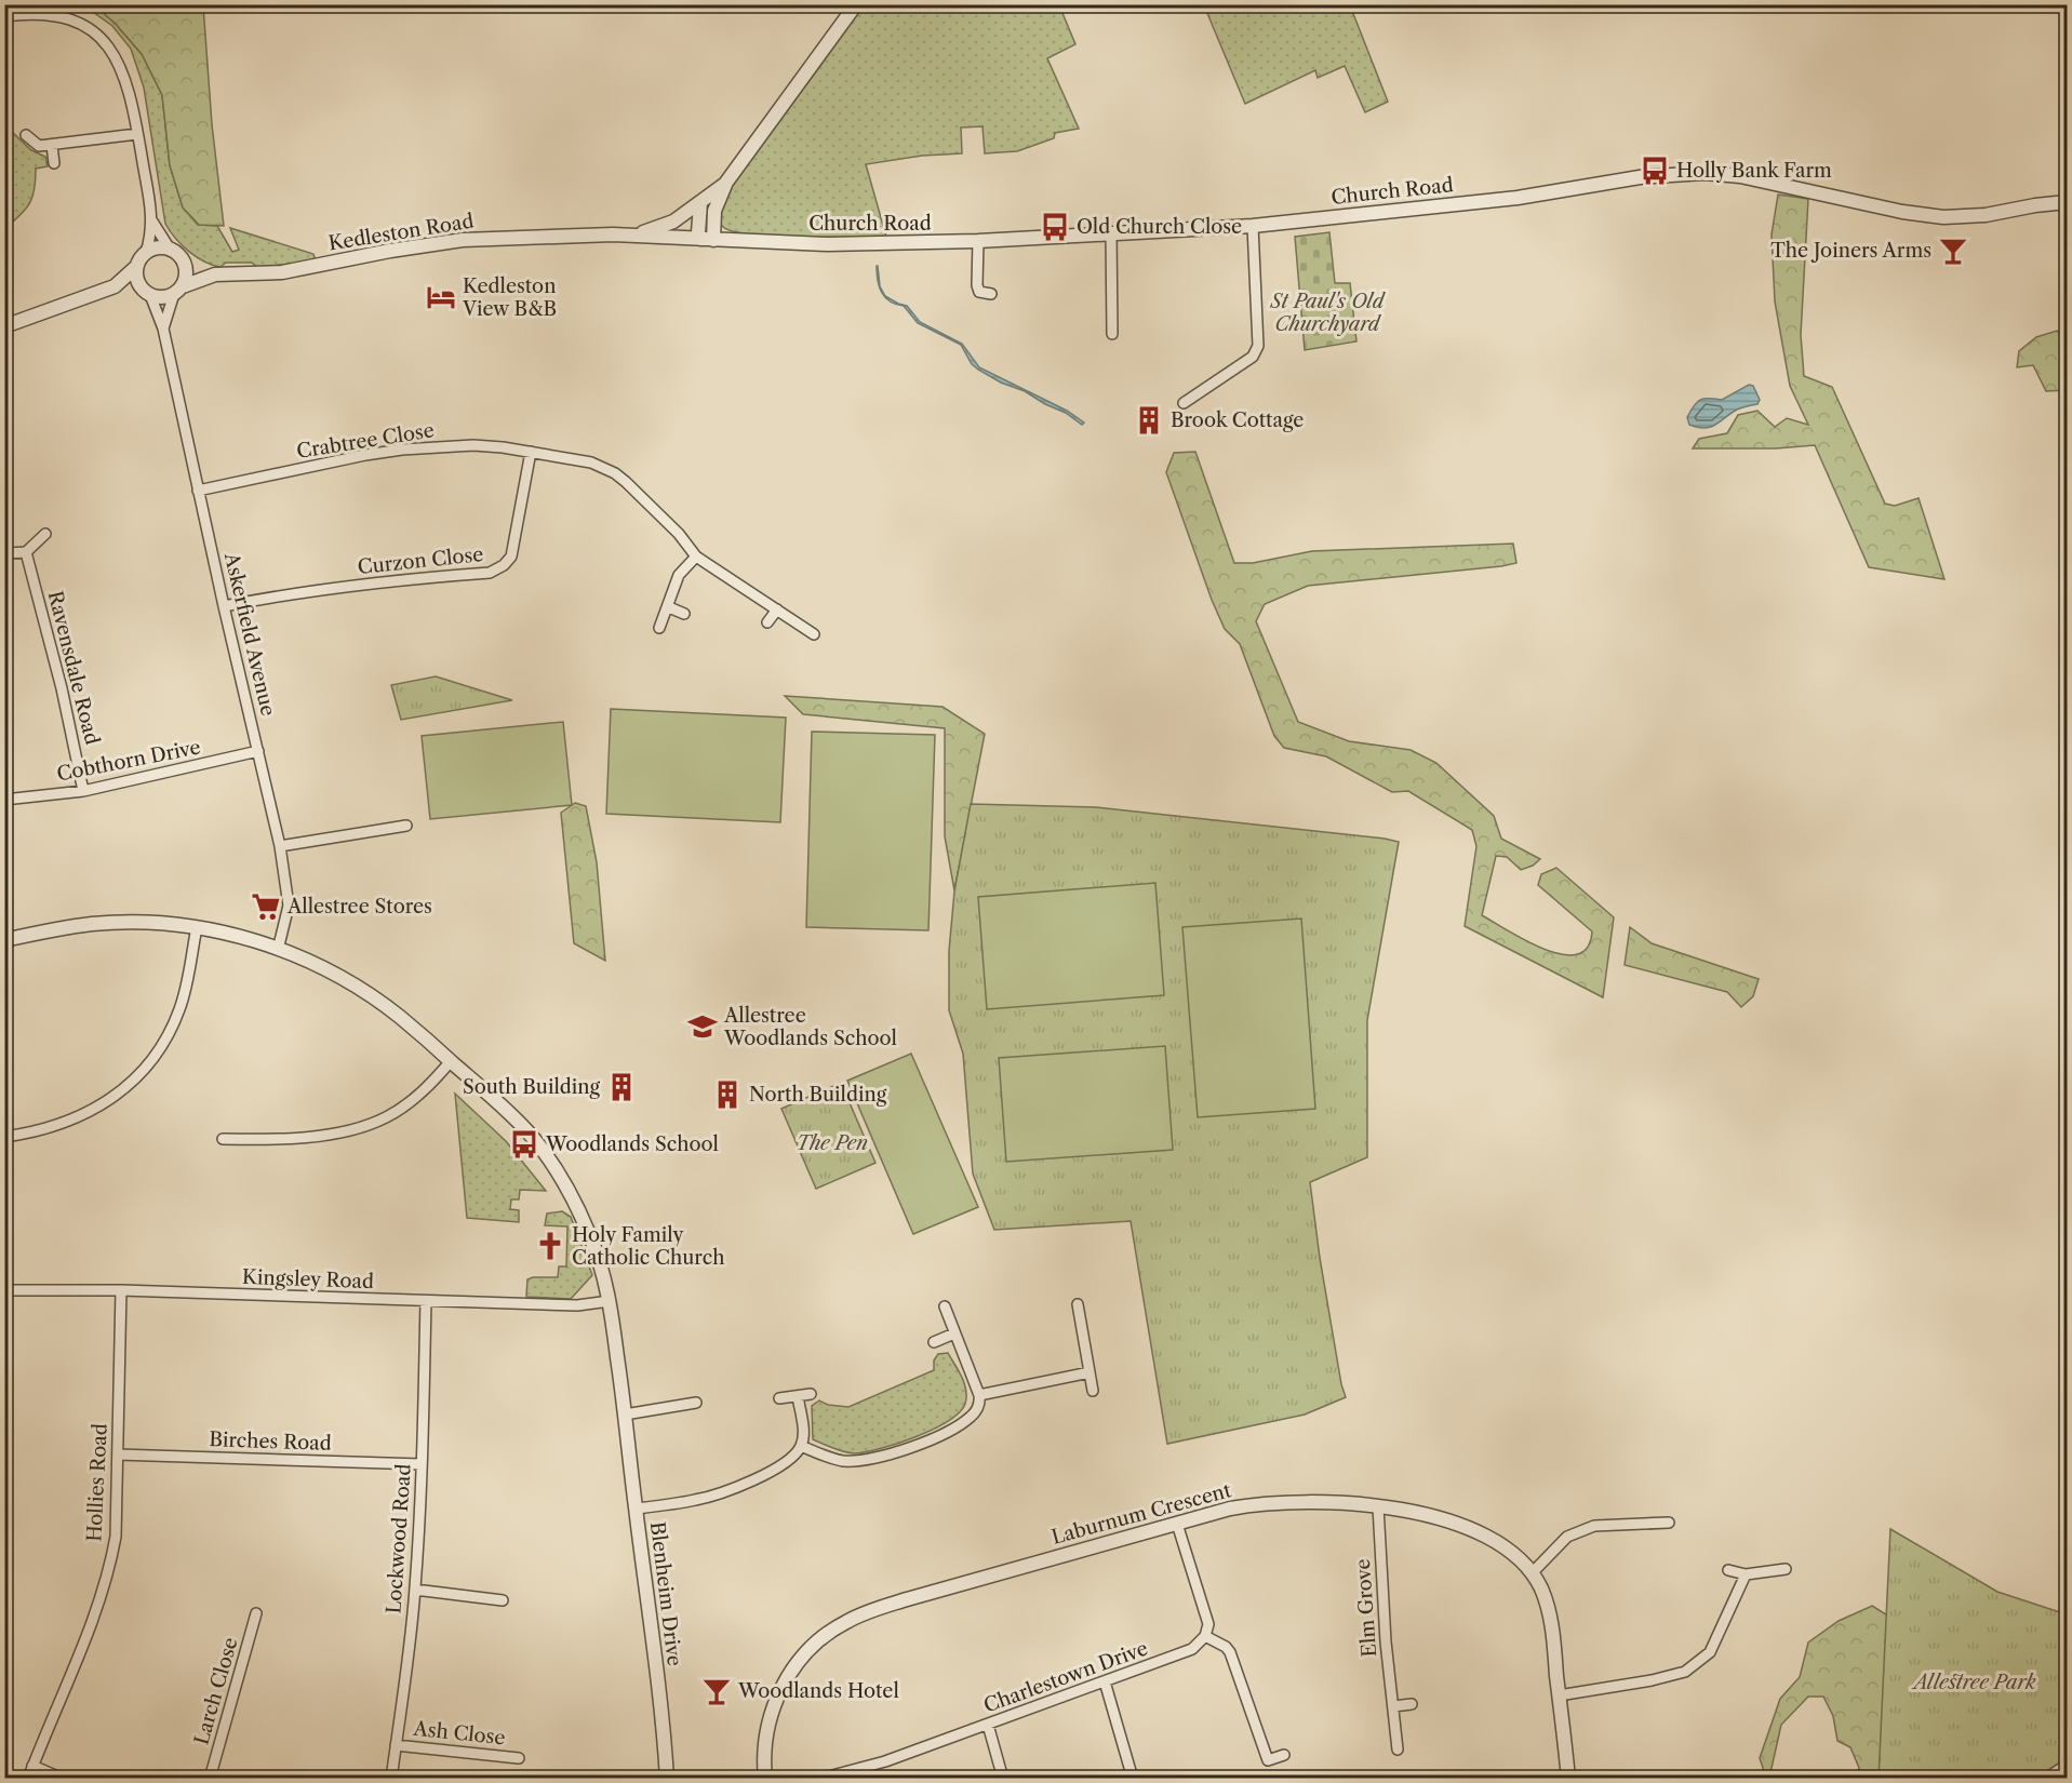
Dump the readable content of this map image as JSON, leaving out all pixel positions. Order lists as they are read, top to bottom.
{
  "streets": {
    "street": [
      "Church Road",
      "Kedleston Road",
      "Crabtree Close",
      "Curzon Close",
      "Askerfield Avenue",
      "Ravensdale Road",
      "Cobthorn Drive",
      "Kingsley Road",
      "Birches Road",
      "Hollies Road",
      "Laburnum Crescent",
      "Lockwood Road",
      "Blenheim Drive",
      "Elm Grove",
      "Charlestown Drive",
      "Larch Close",
      "Ash Close"
    ]
  },
  "crossings": [
    ["Church Road", "Kedleston Road"],
    ["Kedleston Road", "Askerfield Avenue"],
    ["Crabtree Close", "Curzon Close"],
    ["Crabtree Close", "Askerfield Avenue"],
    ["Curzon Close", "Askerfield Avenue"],
    ["Askerfield Avenue", "Cobthorn Drive"],
    ["Askerfield Avenue", "Blenheim Drive"],
    ["Ravensdale Road", "Cobthorn Drive"],
    ["Kingsley Road", "Hollies Road"],
    ["Kingsley Road", "Lockwood Road"],
    ["Kingsley Road", "Blenheim Drive"],
    ["Birches Road", "Hollies Road"],
    ["Birches Road", "Lockwood Road"],
    ["Laburnum Crescent", "Elm Grove"],
    ["Lockwood Road", "Ash Close"]
  ],
  "parks": ["St Paul's Old Churchyard", "The Pen", "Allestree Park"],
  "places": {
    "bus stop": ["Holly Bank Farm", "Old Church Close", "Woodlands School"],
    "bar": ["The Joiners Arms", "Woodlands Hotel"],
    "hotel": ["Kedleston View B&B"],
    "building": ["Brook Cottage", "South Building", "North Building"],
    "supermarket": ["Allestree Stores"],
    "school or university": ["Allestree Woodlands School"],
    "church": ["Holy Family Catholic Church"]
  }
}
